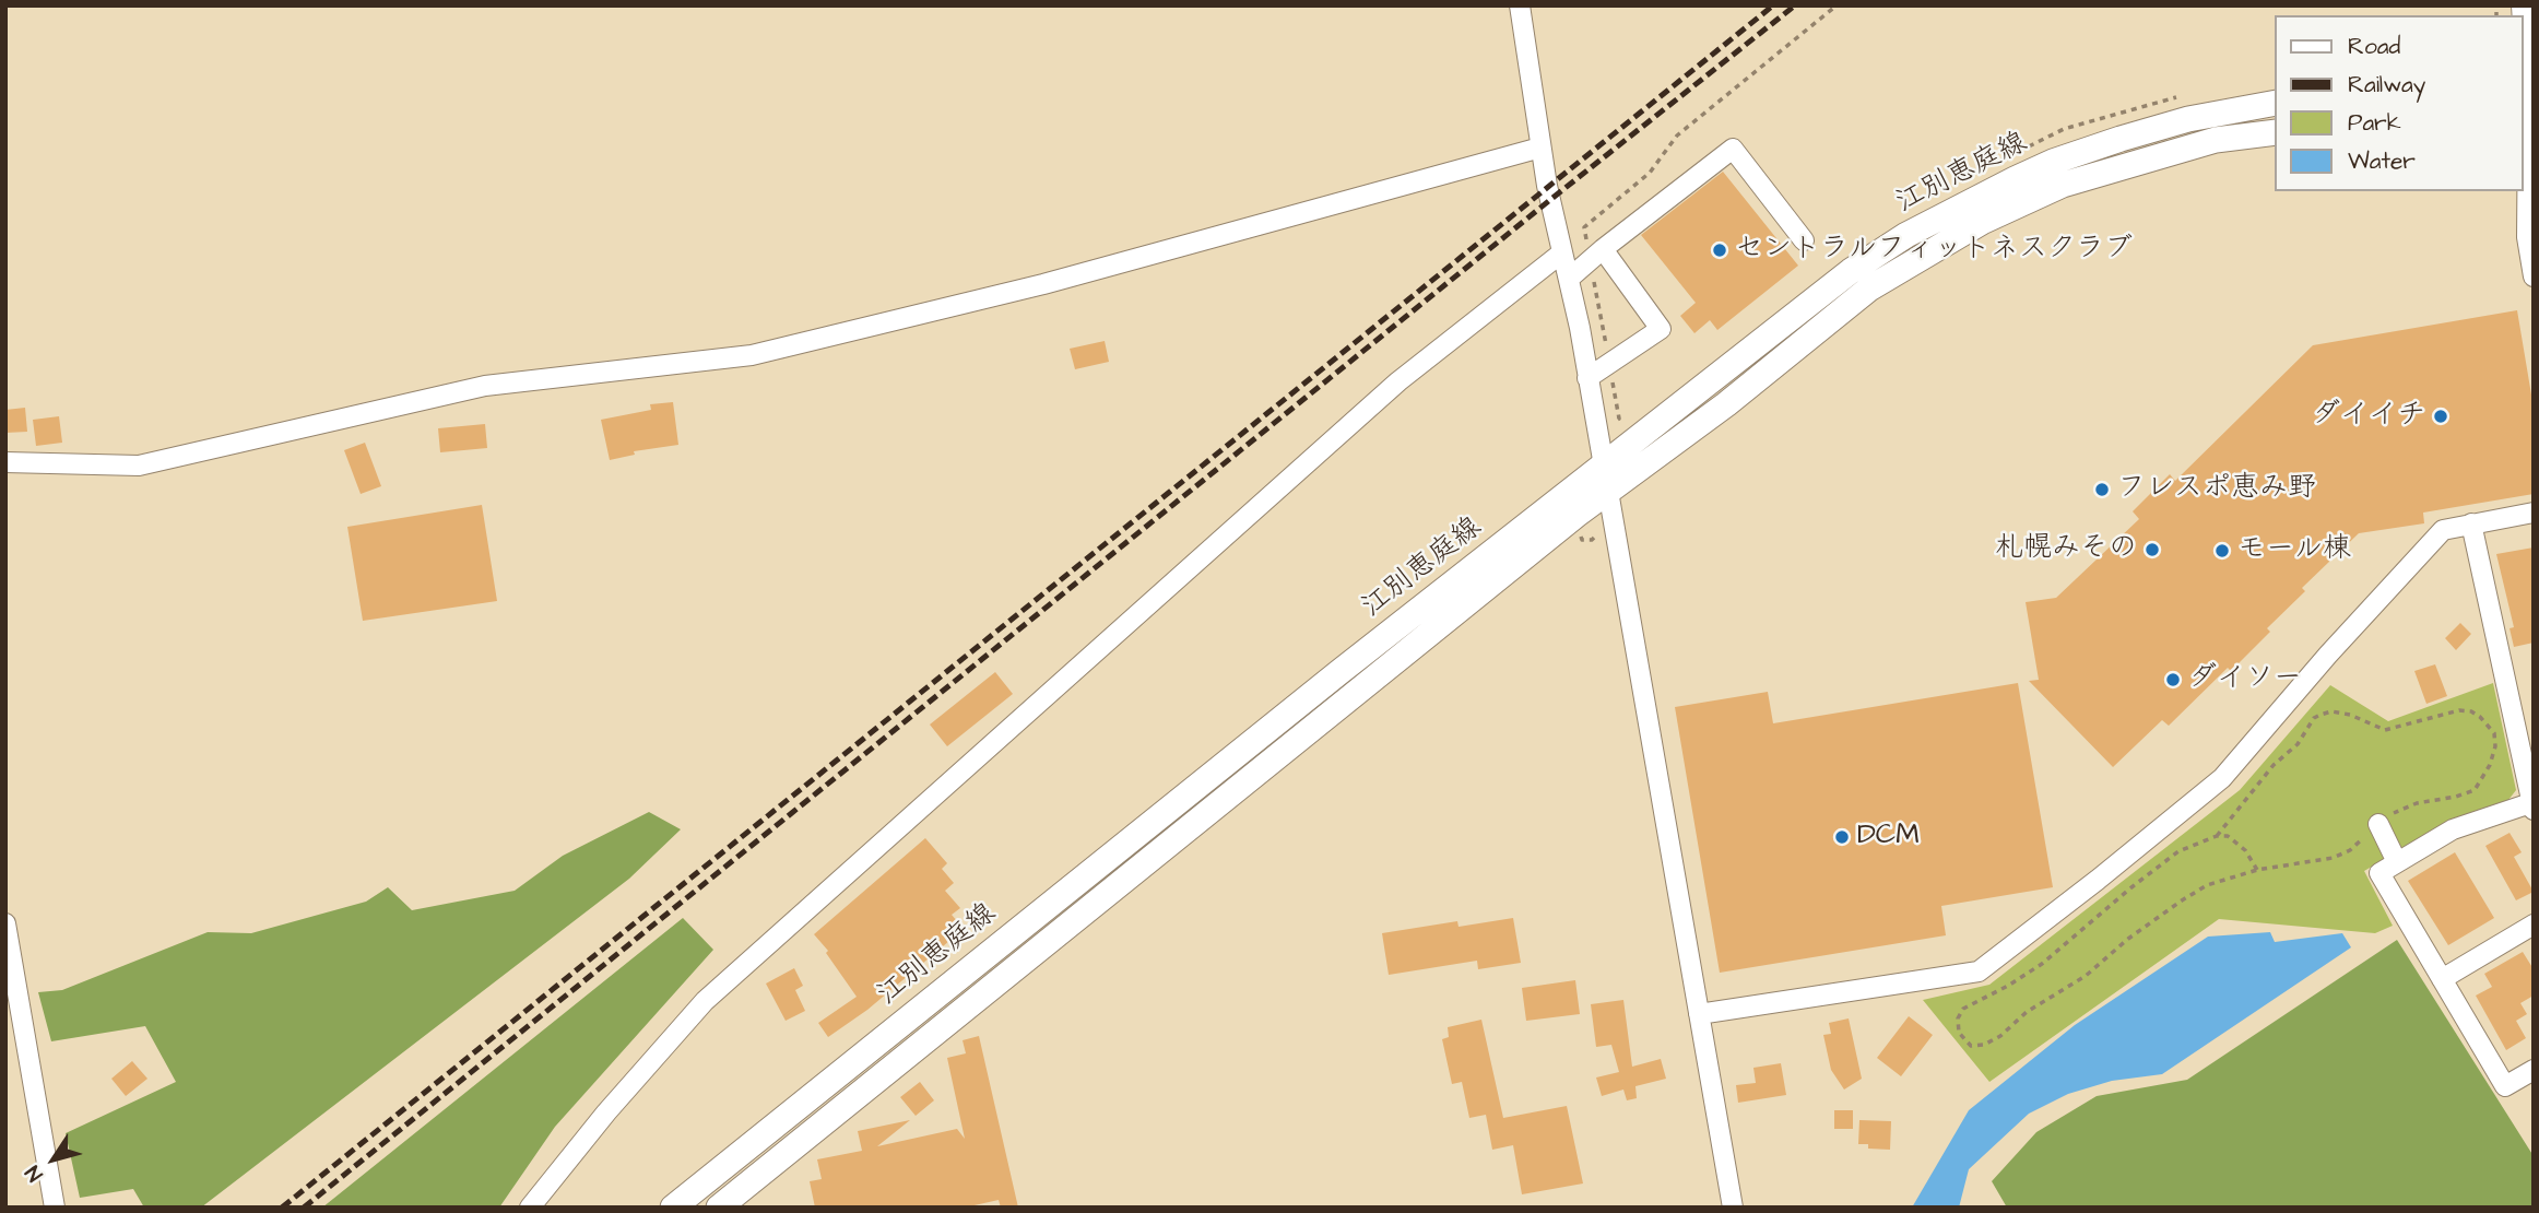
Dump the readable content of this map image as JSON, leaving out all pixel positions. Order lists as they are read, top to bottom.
{
  "streets": {
    "main road": ["江別恵庭線"]
  },
  "places": [
    "セントラルフィットネスクラブ",
    "ダイイチ",
    "フレスポ恵み野",
    "札幌みその",
    "モール棟",
    "ダイソー",
    "DCM"
  ],
  "legend": [
    "Road",
    "Railway",
    "Park",
    "Water"
  ],
  "north": "bottom left"
}
